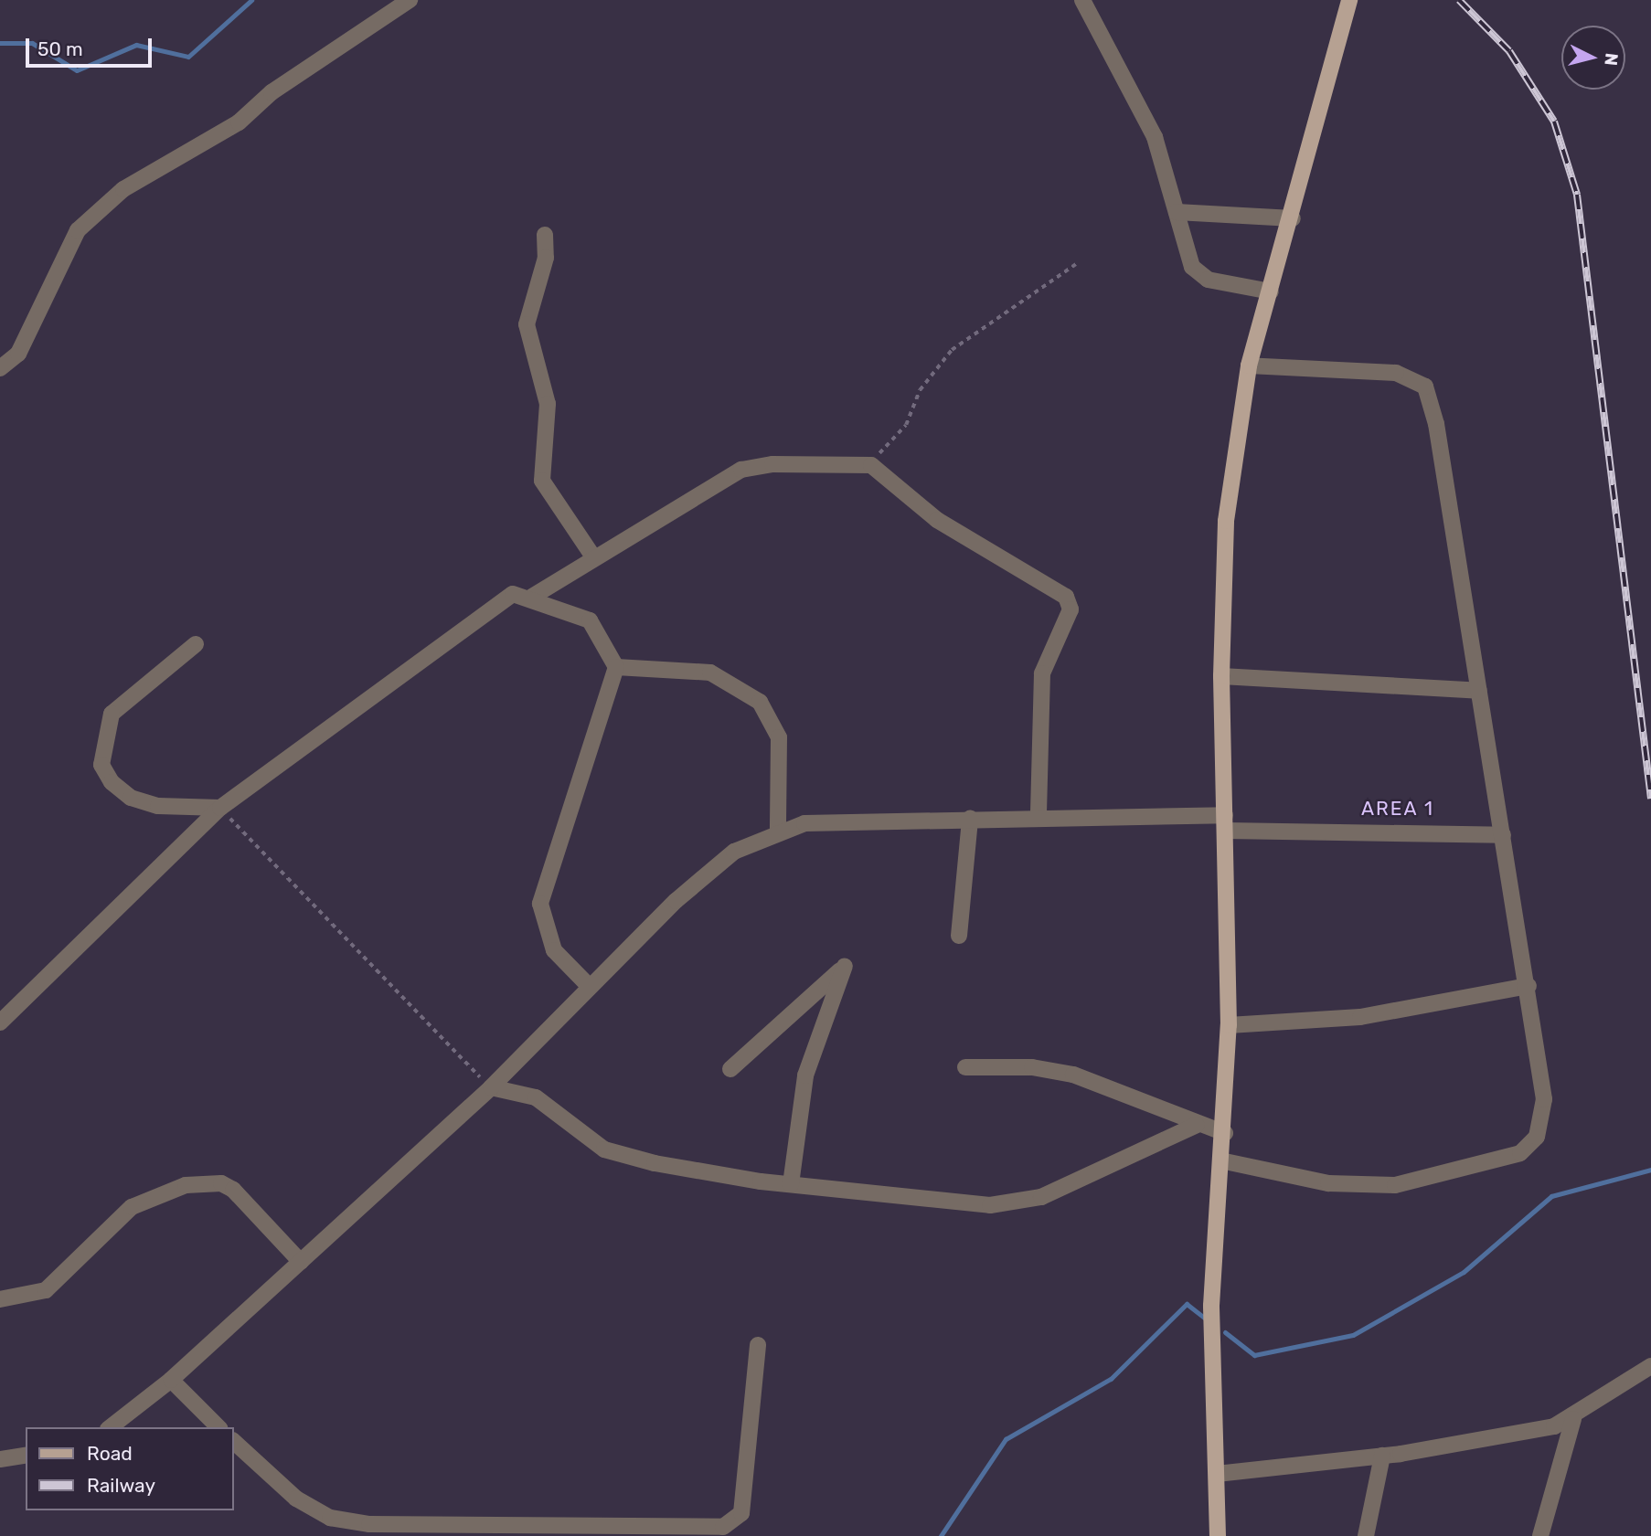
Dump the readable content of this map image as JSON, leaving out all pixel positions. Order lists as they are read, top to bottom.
{
  "districts": ["AREA 1"],
  "legend": ["Road", "Railway"],
  "scale_bar": "50 m",
  "north": "right"
}
